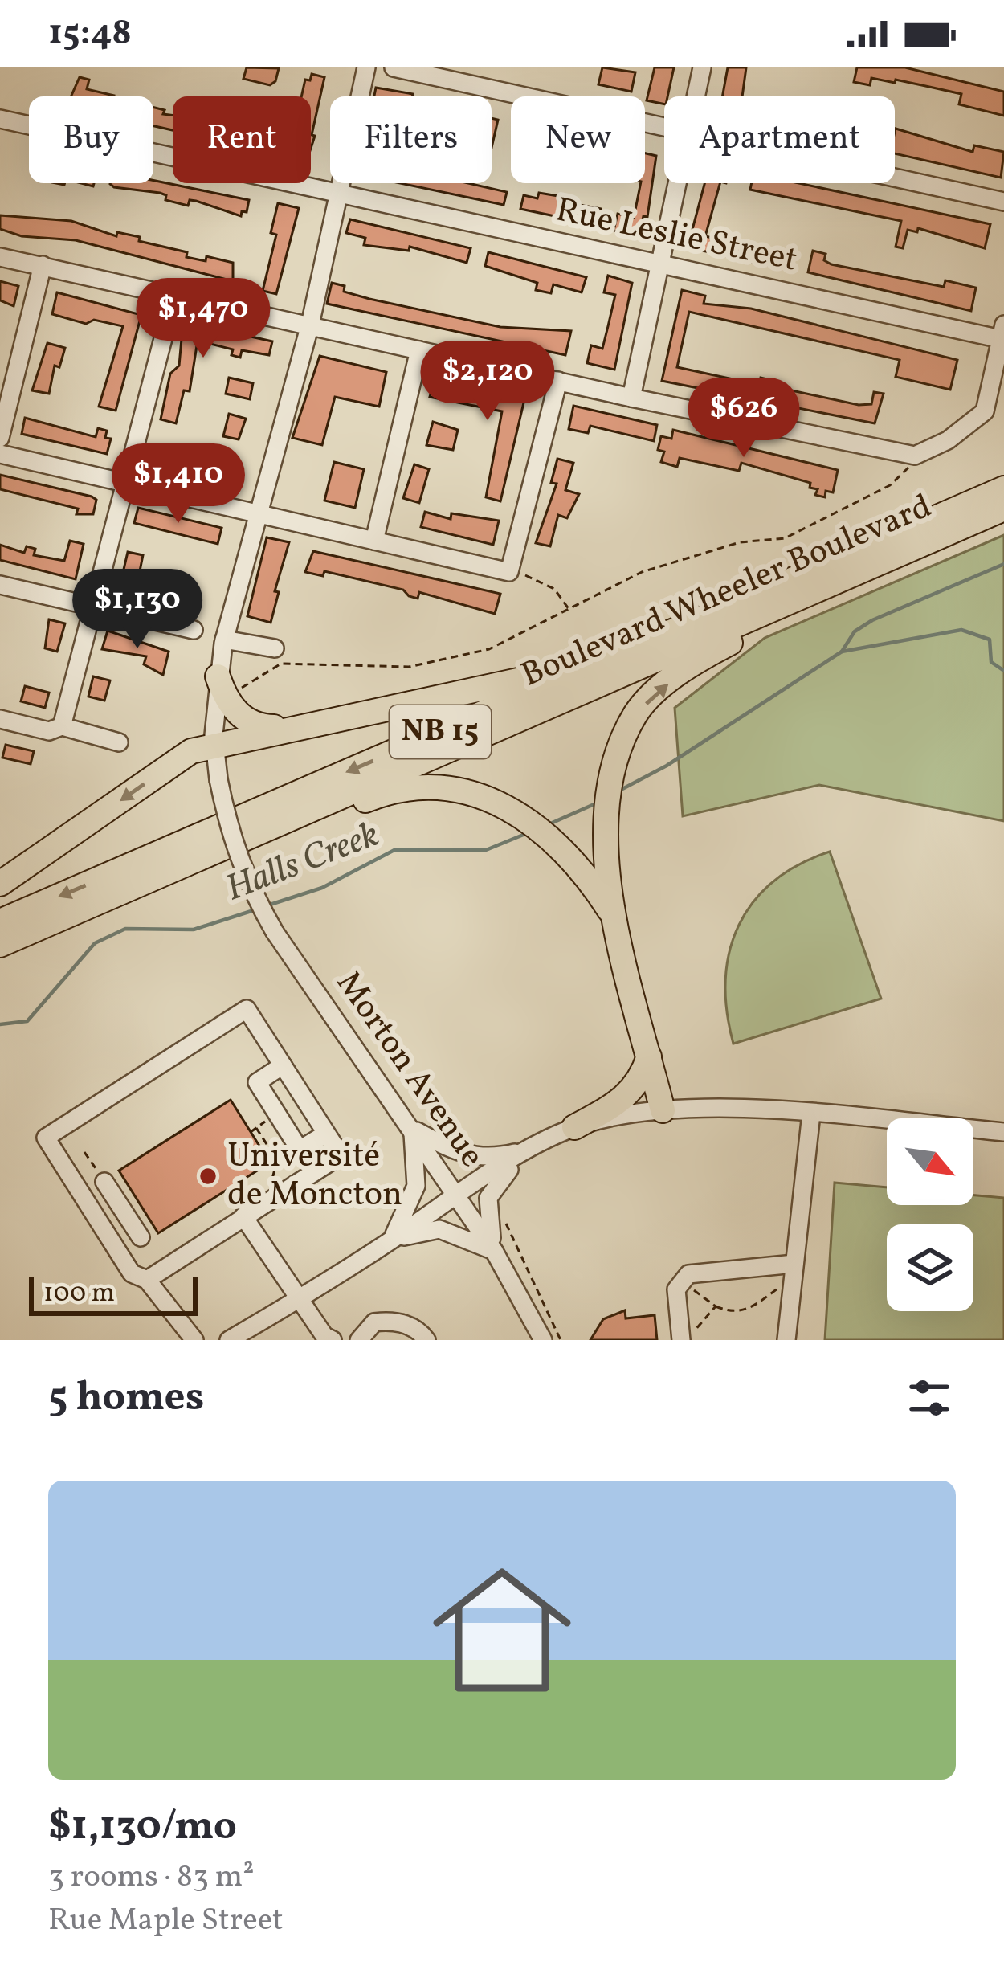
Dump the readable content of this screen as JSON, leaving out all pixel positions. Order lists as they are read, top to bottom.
{
  "streets": {
    "highway": ["Boulevard Wheeler Boulevard", "NB 15"],
    "street": ["Rue Leslie Street", "Morton Avenue"]
  },
  "crossings": [
    ["Rue Leslie Street", "Morton Avenue"]
  ],
  "water": ["Halls Creek"],
  "places": ["Université de Moncton"],
  "scale_bar": "100 m",
  "north": "bottom right",
  "page": {
    "status": "15:48",
    "chip": [
      "Buy",
      "Rent",
      "Filters",
      "New",
      "Apartment"
    ],
    "price": [
      "$1,470",
      "$2,120",
      "$626",
      "$1,410",
      "$1,130"
    ],
    "scale": "100 m",
    "heading": "5 homes",
    "list": [
      {
        "name": "$1,130/mo",
        "note": "3 rooms · 83 m² · Rue Maple Street"
      }
    ]
  }
}
